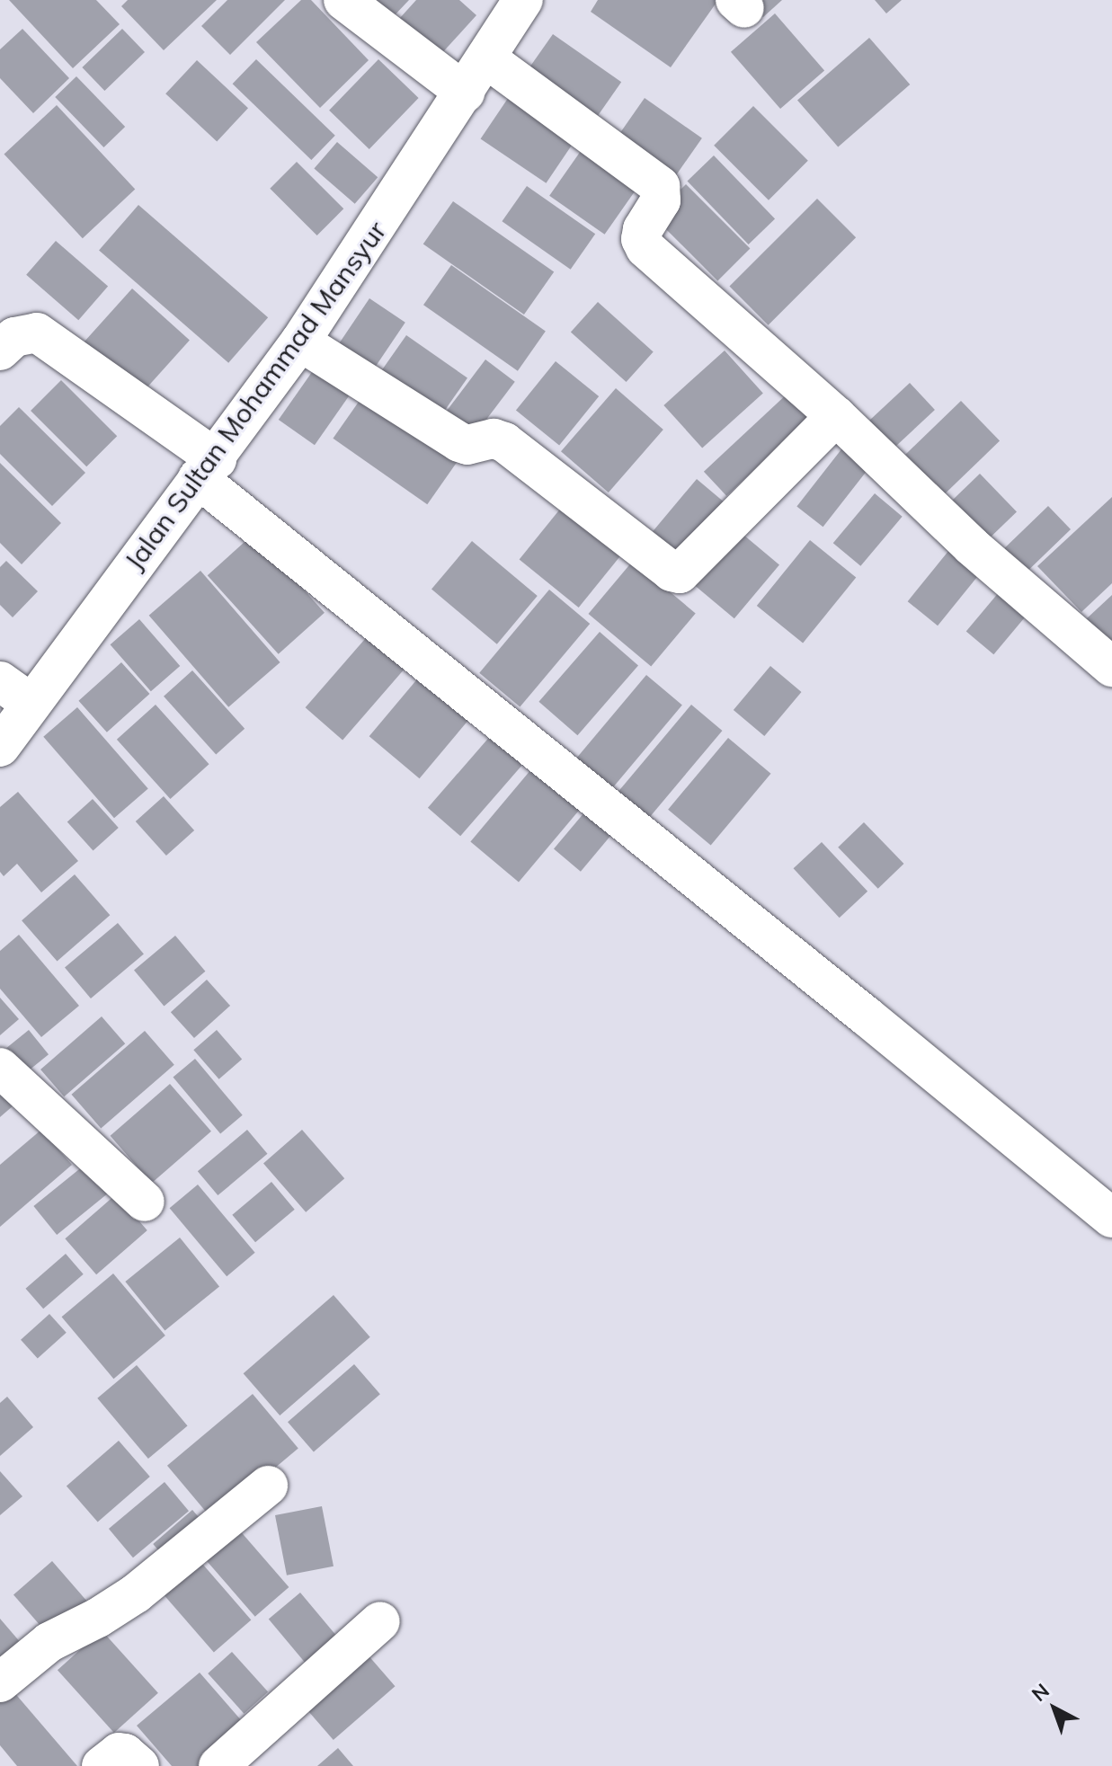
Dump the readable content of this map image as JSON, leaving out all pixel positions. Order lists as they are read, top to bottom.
{
  "streets": {
    "street": ["Jalan Sultan Mohammad Mansyur"]
  },
  "north": "top left"
}
